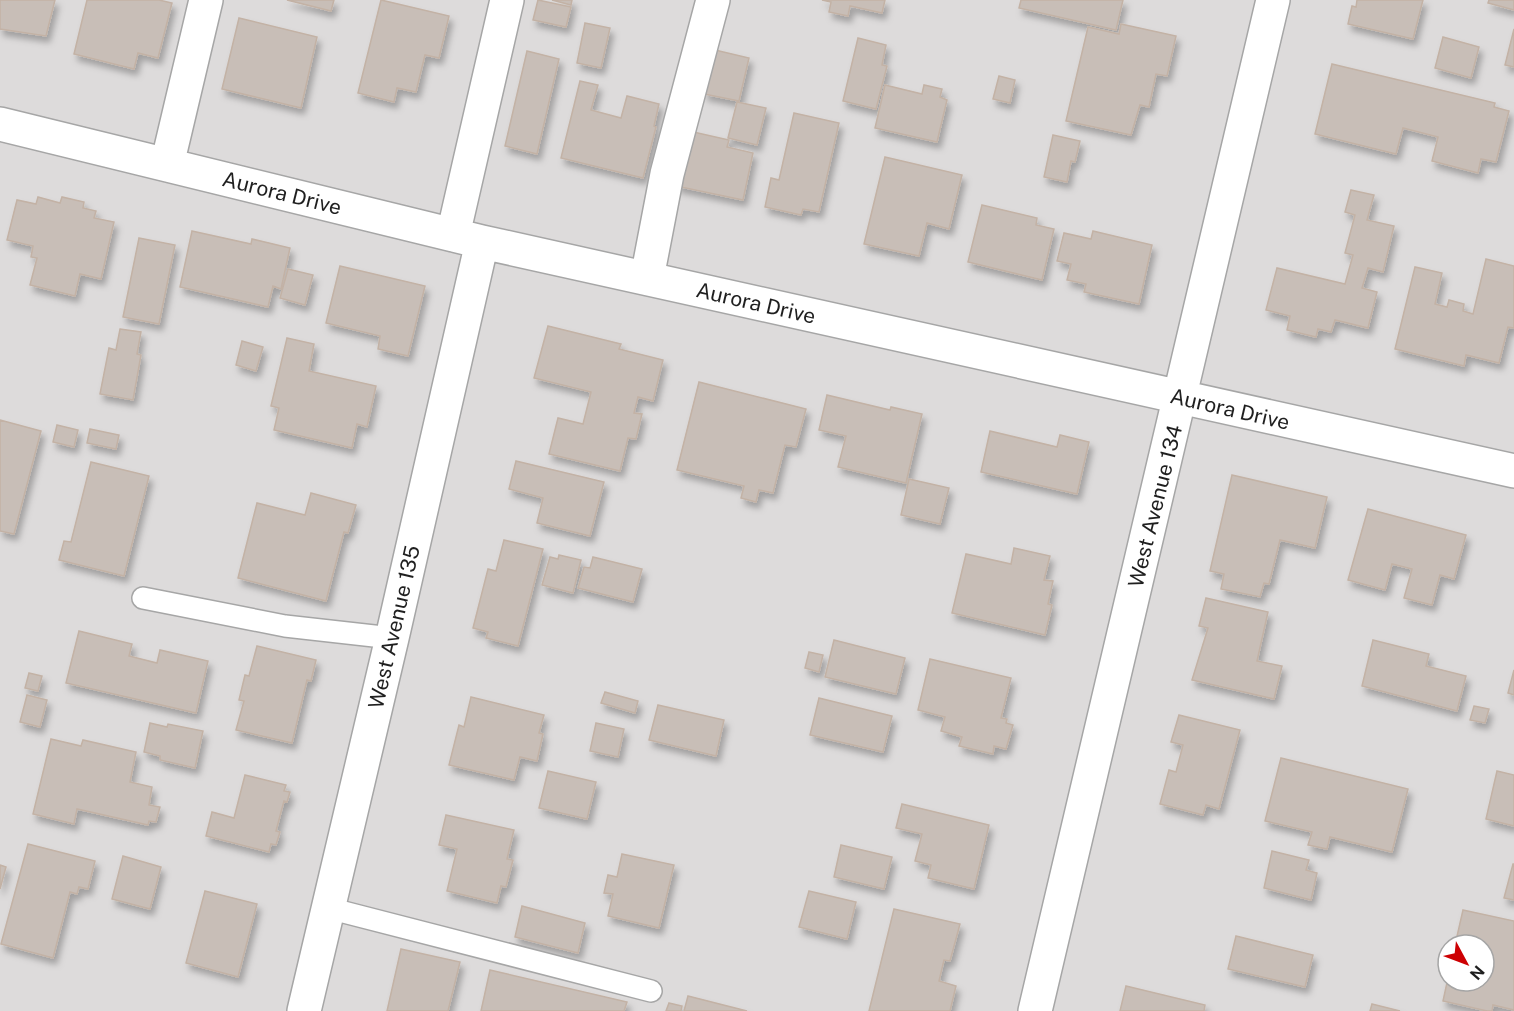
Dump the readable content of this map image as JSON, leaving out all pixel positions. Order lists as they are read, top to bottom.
{
  "streets": {
    "street": ["Aurora Drive", "West Avenue 134", "West Avenue 135"]
  },
  "crossings": [
    ["Aurora Drive", "West Avenue 134"],
    ["Aurora Drive", "West Avenue 135"]
  ],
  "north": "bottom right"
}
